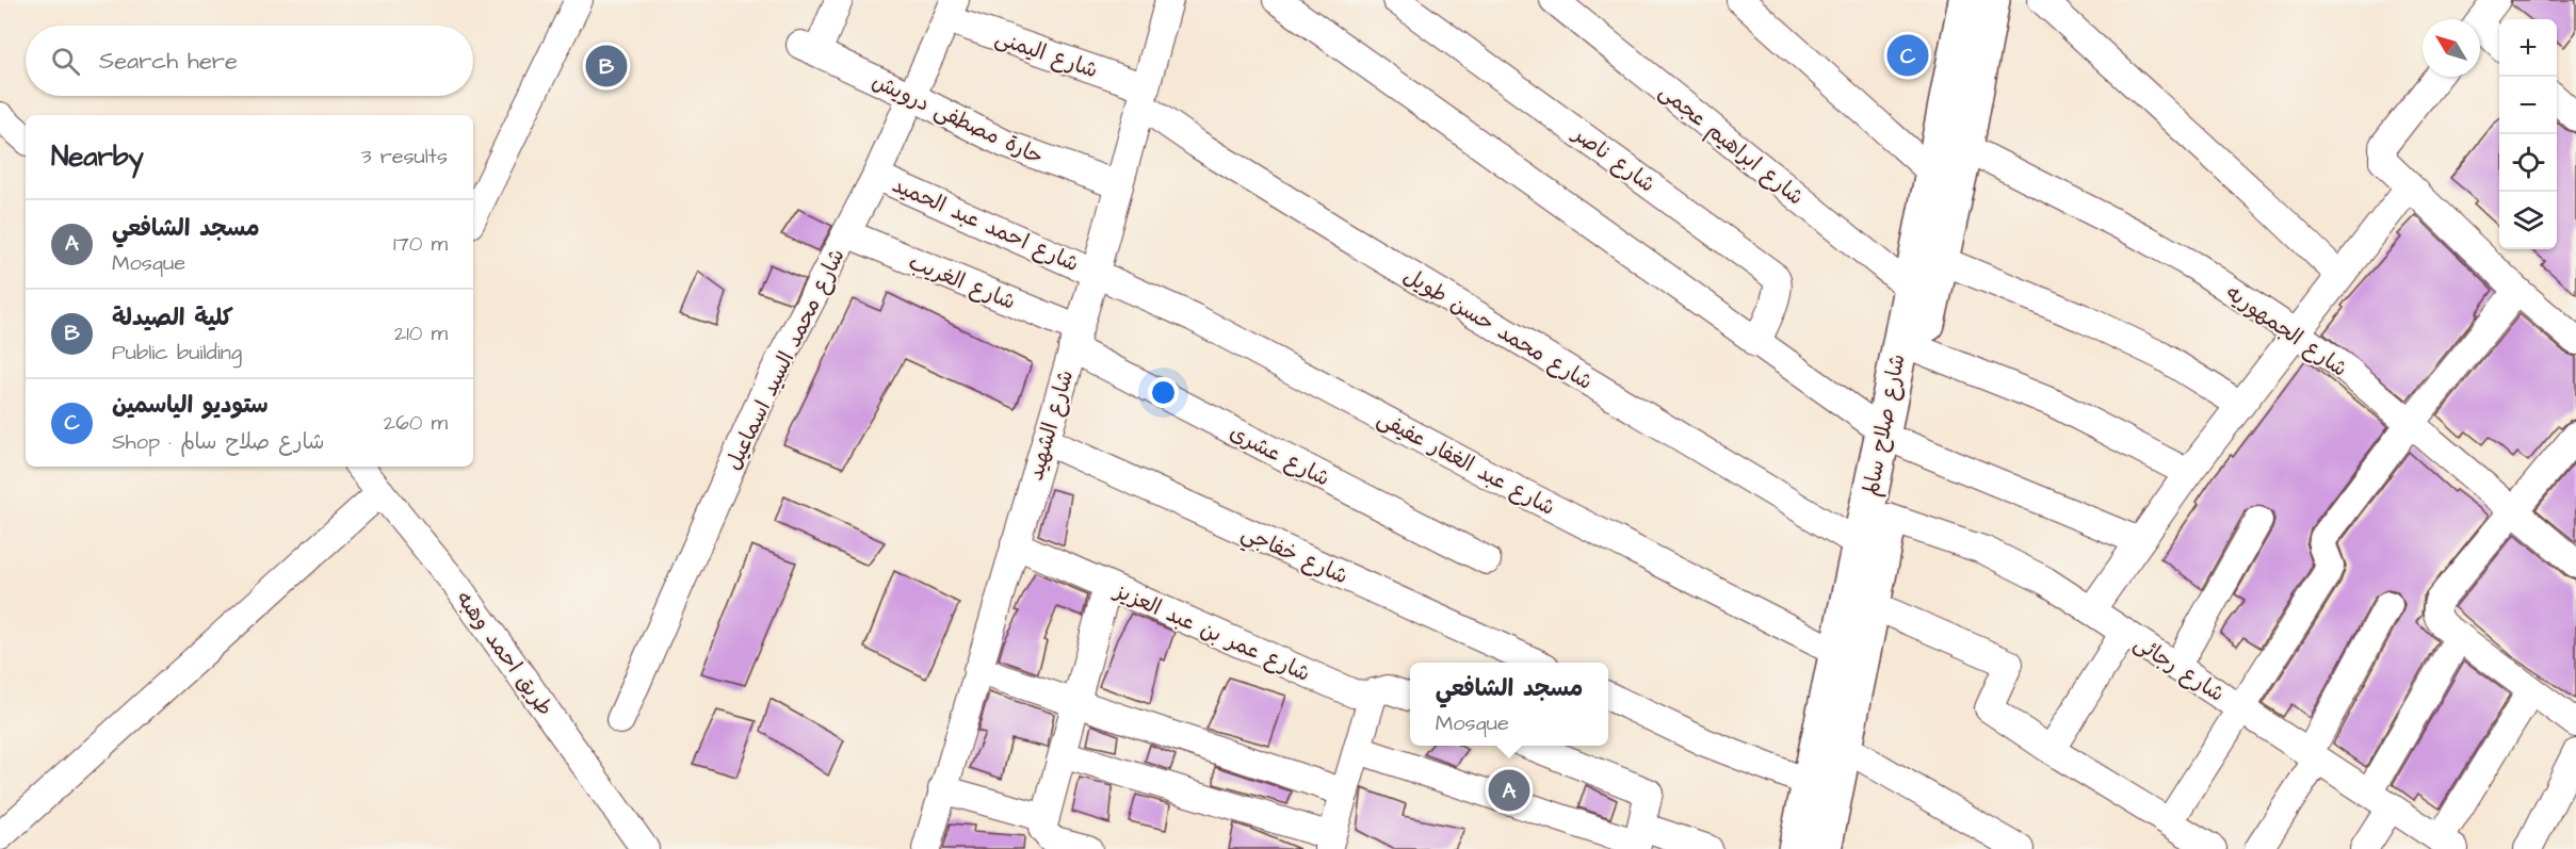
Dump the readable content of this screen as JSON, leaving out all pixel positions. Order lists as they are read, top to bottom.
{
  "streets": {
    "main road": ["شارع صلاح سالم"],
    "street": [
      "شارع اليمنى",
      "حارة مصطفى درويش",
      "شارع ابراهيم عجمى",
      "شارع ناصر",
      "شارع احمد عبد الحميد",
      "شارع الغريب",
      "شارع محمد حسن طويل",
      "شارع الجمهوريه",
      "شارع محمد السيد اسماعيل",
      "شارع الشهيد",
      "شارع عشرى",
      "شارع عبد الغفار عفيفى",
      "شارع خفاجي",
      "شارع عمر بن عبد العزيز",
      "طريق احمد وهبه",
      "شارع رجائى"
    ]
  },
  "crossings": [
    ["شارع اليمنى", "شارع محمد حسن طويل"],
    ["شارع اليمنى", "شارع محمد السيد اسماعيل"],
    ["شارع اليمنى", "شارع الشهيد"],
    ["حارة مصطفى درويش", "شارع محمد السيد اسماعيل"],
    ["حارة مصطفى درويش", "شارع الشهيد"],
    ["شارع ابراهيم عجمى", "شارع صلاح سالم"],
    ["شارع احمد عبد الحميد", "شارع محمد السيد اسماعيل"],
    ["شارع احمد عبد الحميد", "شارع الشهيد"],
    ["شارع احمد عبد الحميد", "شارع عبد الغفار عفيفى"],
    ["شارع الغريب", "شارع محمد السيد اسماعيل"],
    ["شارع الغريب", "شارع الشهيد"],
    ["شارع الغريب", "شارع عشرى"],
    ["شارع محمد حسن طويل", "شارع الشهيد"],
    ["شارع محمد حسن طويل", "شارع صلاح سالم"],
    ["شارع الجمهوريه", "شارع صلاح سالم"],
    ["شارع الشهيد", "شارع عشرى"],
    ["شارع الشهيد", "شارع عبد الغفار عفيفى"],
    ["شارع الشهيد", "شارع خفاجي"],
    ["شارع الشهيد", "شارع عمر بن عبد العزيز"],
    ["شارع صلاح سالم", "شارع عبد الغفار عفيفى"],
    ["شارع صلاح سالم", "شارع رجائى"]
  ],
  "north": "top left",
  "page": {
    "map_buttons": ["+", "−"],
    "search": "Search here",
    "pins": ["C", "B", "A"],
    "heading": ["Nearby", "3 results"],
    "list": [
      {
        "mark": "A",
        "name": "مسجد الشافعي",
        "note": "Mosque",
        "value": "170 m"
      },
      {
        "mark": "B",
        "name": "كلية الصيدلة",
        "note": "Public building",
        "value": "210 m"
      },
      {
        "mark": "C",
        "name": "ستوديو الياسمين",
        "note": "Shop · شارع صلاح سالم",
        "value": "260 m"
      }
    ],
    "popup": ["مسجد الشافعي", "Mosque"]
  }
}
